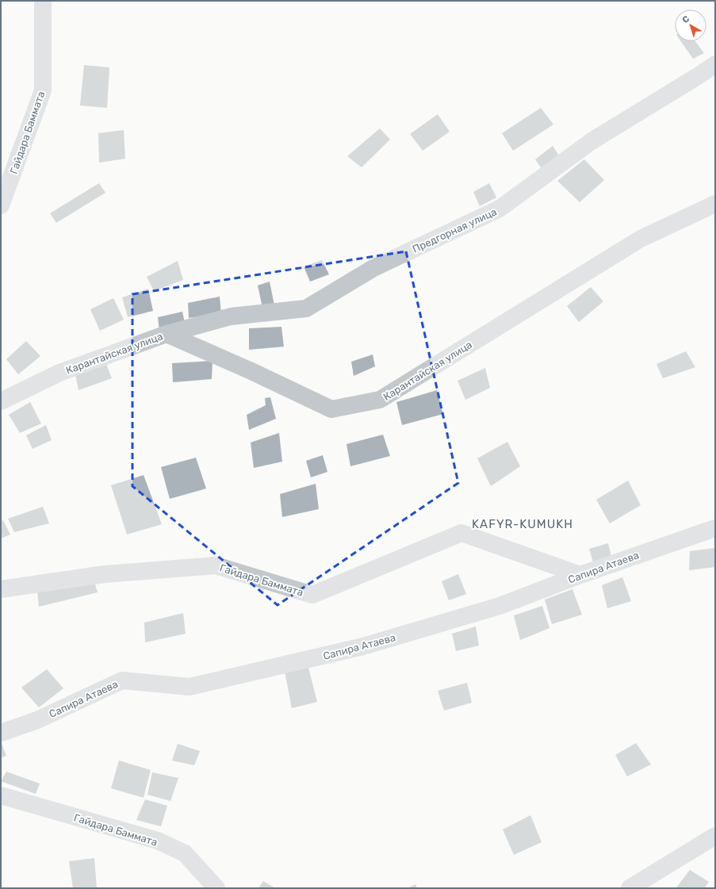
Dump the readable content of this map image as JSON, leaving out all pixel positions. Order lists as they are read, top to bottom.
{
  "streets": {
    "street": [
      "Гайдара Баммата",
      "Предгорная улица",
      "Карантайская улица",
      "Сапира Атаева"
    ]
  },
  "crossings": [
    ["Гайдара Баммата", "Сапира Атаева"],
    ["Предгорная улица", "Карантайская улица"]
  ],
  "districts": ["KAFYR-KUMUKH"],
  "north": "top left"
}
